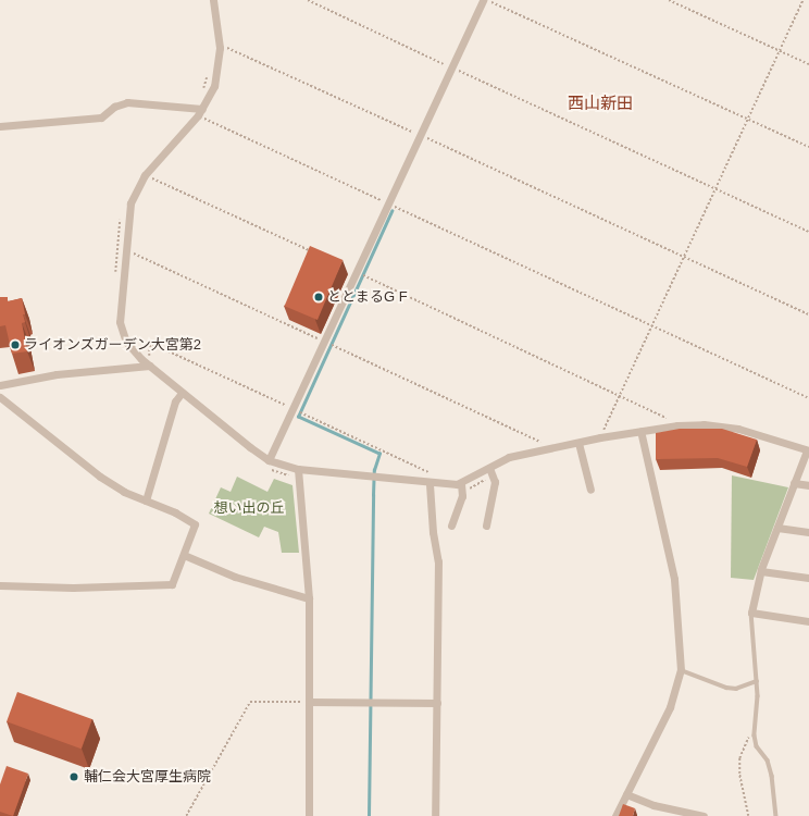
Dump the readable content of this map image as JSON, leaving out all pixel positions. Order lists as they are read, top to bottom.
{
  "districts": ["西山新田"],
  "parks": ["想い出の丘"],
  "places": ["ととまるG F", "ライオンズガーデン大宮第2", "輔仁会大宮厚生病院"]
}
